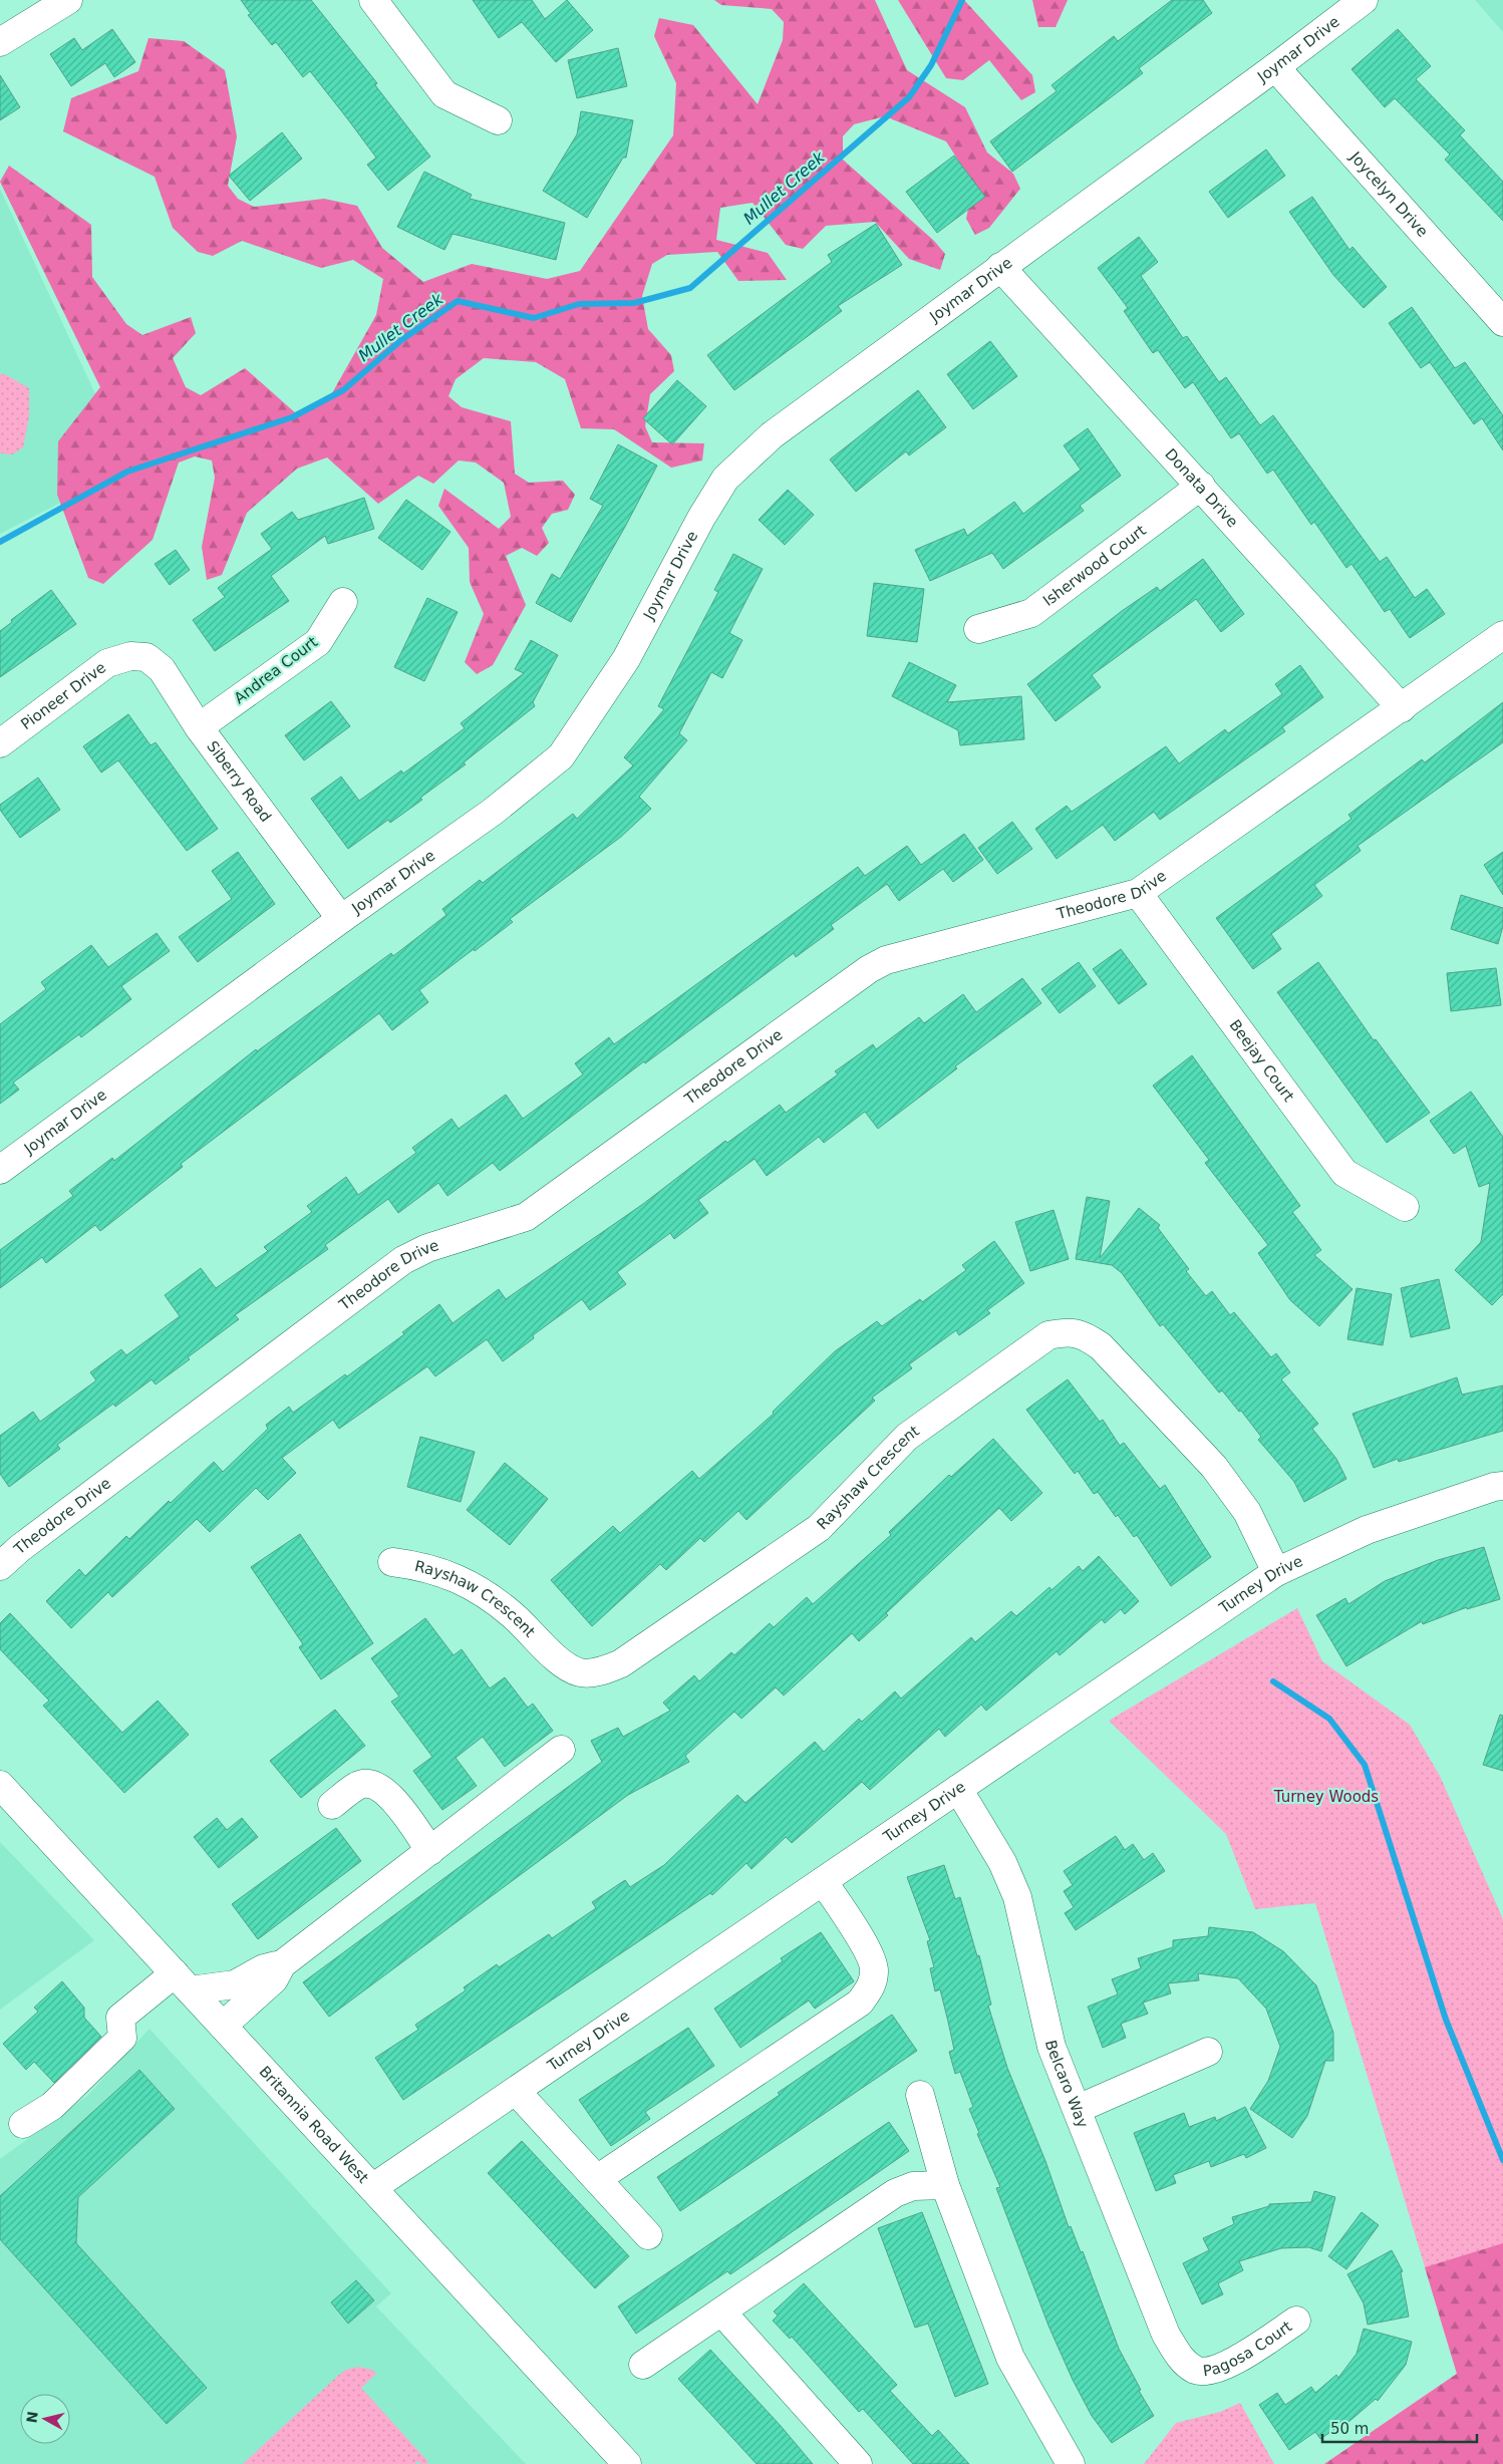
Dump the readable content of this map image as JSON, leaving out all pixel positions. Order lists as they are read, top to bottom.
{
  "streets": {
    "street": [
      "Joymar Drive",
      "Joycelyn Drive",
      "Donata Drive",
      "Isherwood Court",
      "Andrea Court",
      "Pioneer Drive",
      "Siberry Road",
      "Theodore Drive",
      "Beejay Court",
      "Rayshaw Crescent",
      "Turney Drive",
      "Belcaro Way",
      "Britannia Road West",
      "Pagosa Court"
    ]
  },
  "crossings": [
    ["Joymar Drive", "Joycelyn Drive"],
    ["Joymar Drive", "Donata Drive"],
    ["Joymar Drive", "Siberry Road"],
    ["Donata Drive", "Isherwood Court"],
    ["Donata Drive", "Theodore Drive"],
    ["Andrea Court", "Siberry Road"],
    ["Pioneer Drive", "Siberry Road"],
    ["Theodore Drive", "Beejay Court"],
    ["Rayshaw Crescent", "Turney Drive"],
    ["Turney Drive", "Belcaro Way"],
    ["Turney Drive", "Britannia Road West"],
    ["Belcaro Way", "Pagosa Court"]
  ],
  "water": ["Mullet Creek"],
  "parks": ["Turney Woods"],
  "scale_bar": "50 m",
  "north": "left"
}
